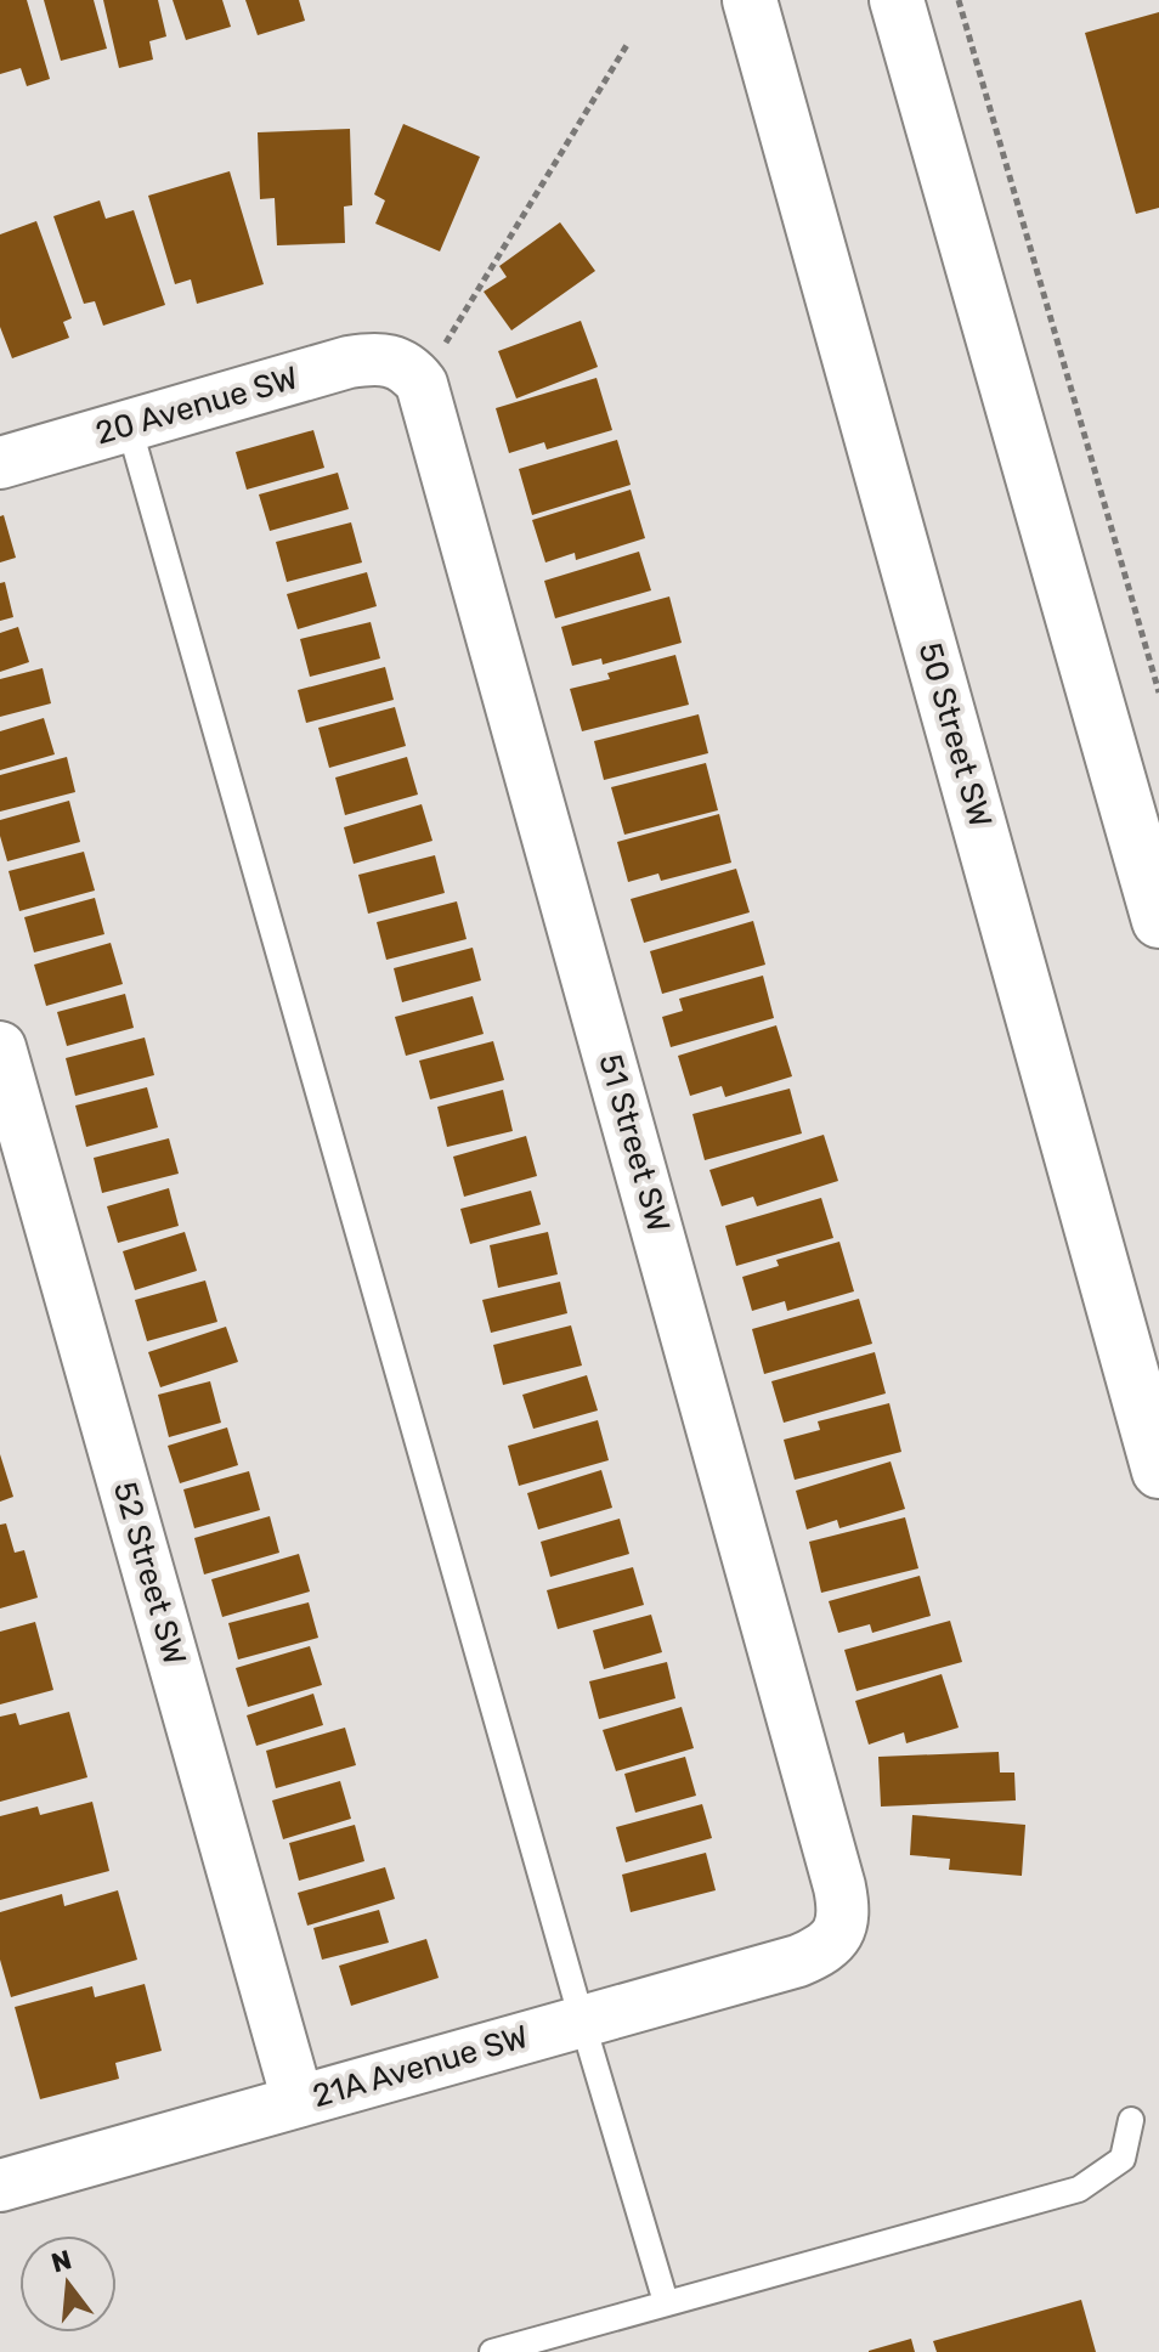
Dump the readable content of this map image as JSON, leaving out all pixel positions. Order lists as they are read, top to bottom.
{
  "streets": {
    "main road": ["50 Street SW"],
    "street": [
      "20 Avenue SW",
      "51 Street SW",
      "52 Street SW",
      "21A Avenue SW"
    ]
  },
  "crossings": [
    ["20 Avenue SW", "51 Street SW"],
    ["51 Street SW", "21A Avenue SW"],
    ["52 Street SW", "21A Avenue SW"]
  ],
  "north": "top"
}
